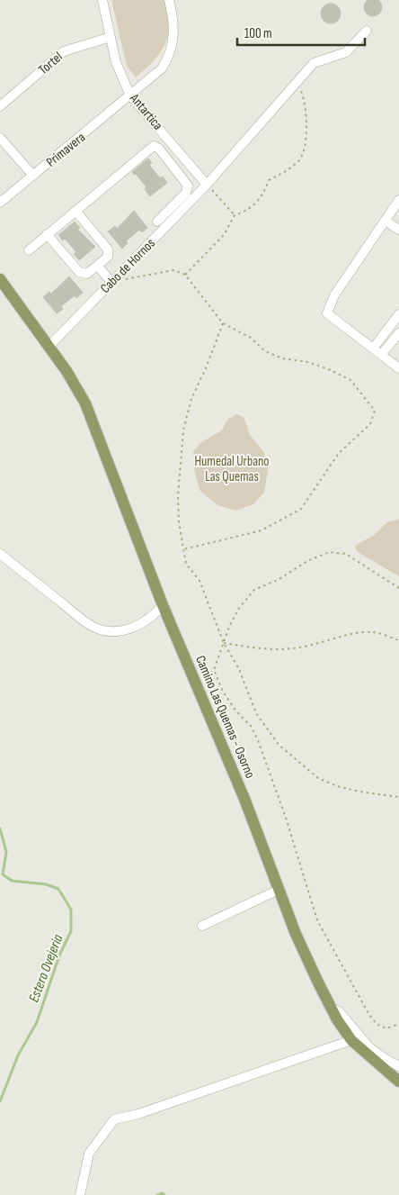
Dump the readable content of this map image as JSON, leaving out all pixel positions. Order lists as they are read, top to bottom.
{
  "streets": {
    "main road": ["Camino Las Quemas - Osorno"],
    "street": [
      "Tortel",
      "Antartica",
      "Primavera",
      "Cabo de Hornos"
    ]
  },
  "crossings": [
    ["Tortel", "Antartica"],
    ["Antartica", "Primavera"],
    ["Antartica", "Cabo de Hornos"],
    ["Cabo de Hornos", "Camino Las Quemas - Osorno"]
  ],
  "water": ["Estero Ovejeria"],
  "parks": ["Humedal Urbano Las Quemas"],
  "scale_bar": "100 m"
}
